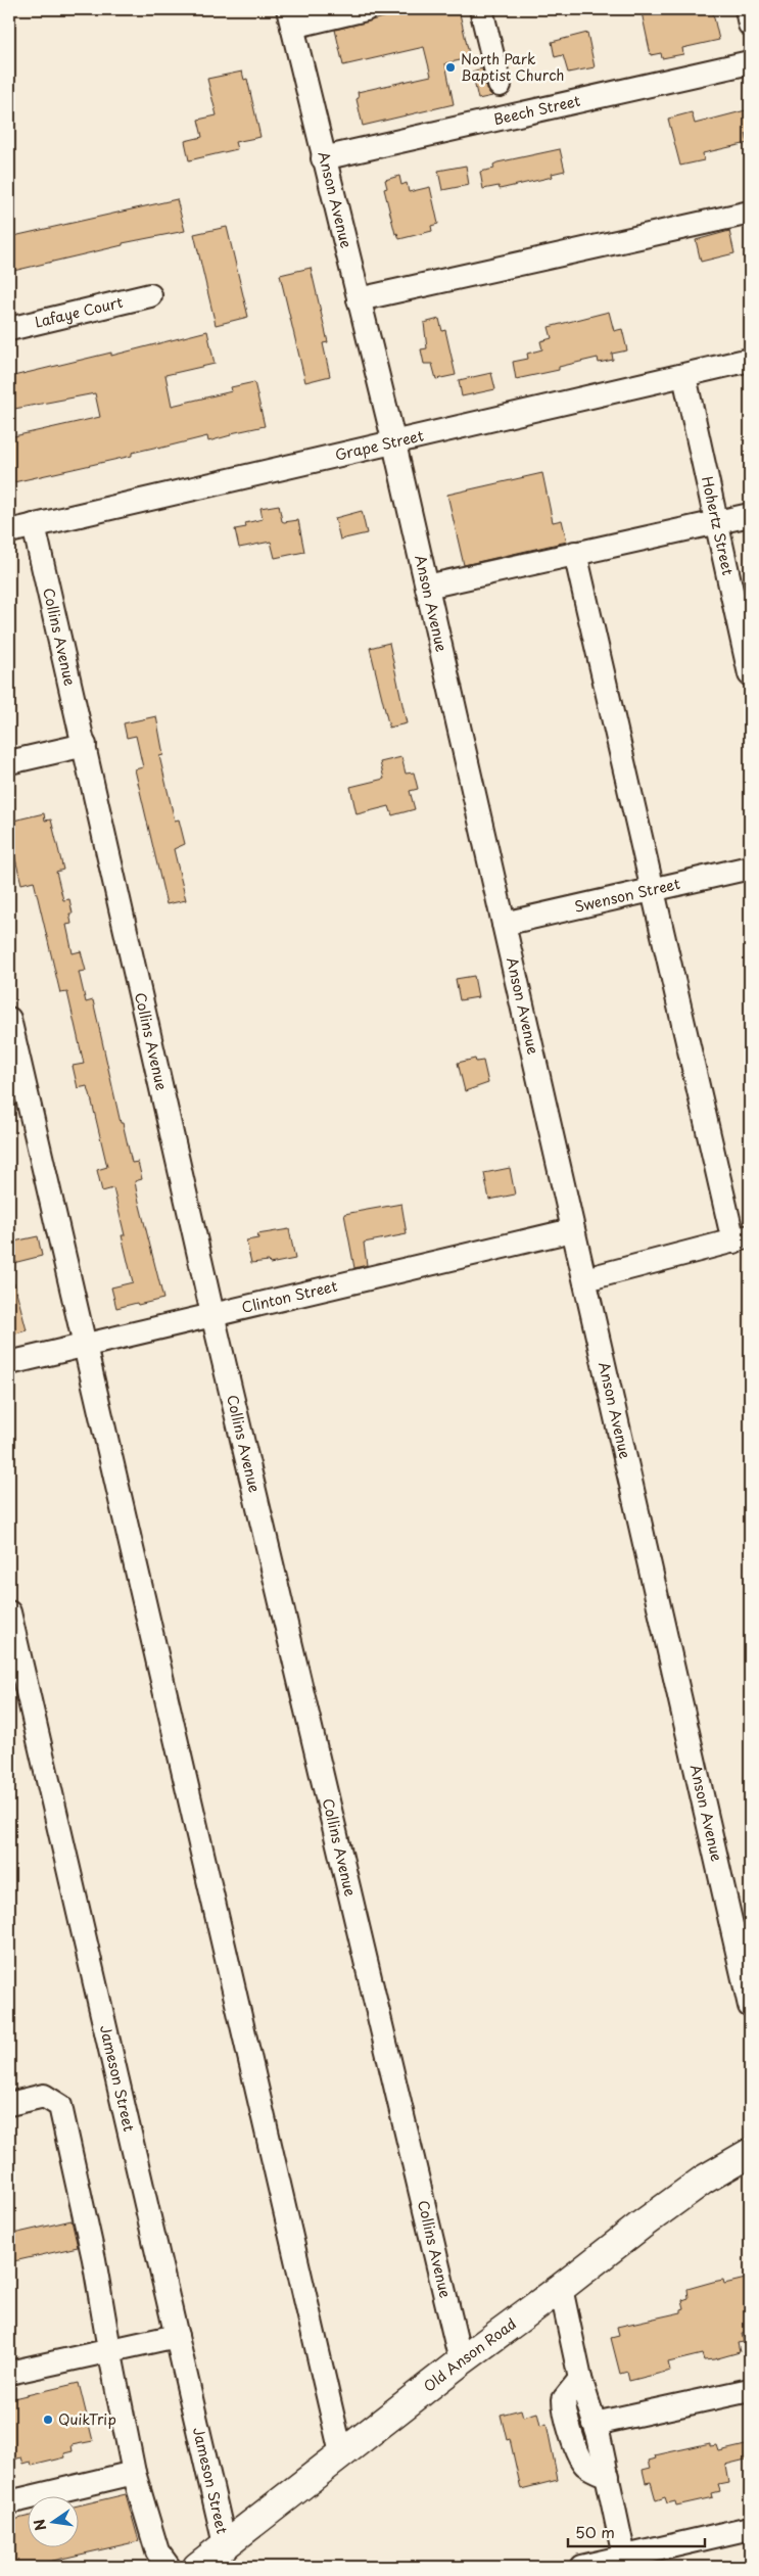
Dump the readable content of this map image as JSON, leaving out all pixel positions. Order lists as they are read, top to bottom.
{
  "streets": {
    "main road": ["Old Anson Road"],
    "street": [
      "Beech Street",
      "Anson Avenue",
      "Lafaye Court",
      "Grape Street",
      "Hohertz Street",
      "Collins Avenue",
      "Swenson Street",
      "Clinton Street",
      "Jameson Street"
    ]
  },
  "crossings": [
    ["Beech Street", "Anson Avenue"],
    ["Anson Avenue", "Grape Street"],
    ["Anson Avenue", "Swenson Street"],
    ["Anson Avenue", "Clinton Street"],
    ["Grape Street", "Hohertz Street"],
    ["Grape Street", "Collins Avenue"],
    ["Collins Avenue", "Clinton Street"],
    ["Collins Avenue", "Old Anson Road"],
    ["Jameson Street", "Old Anson Road"]
  ],
  "places": ["North Park Baptist Church", "QuikTrip"],
  "scale_bar": "50 m",
  "north": "left"
}
